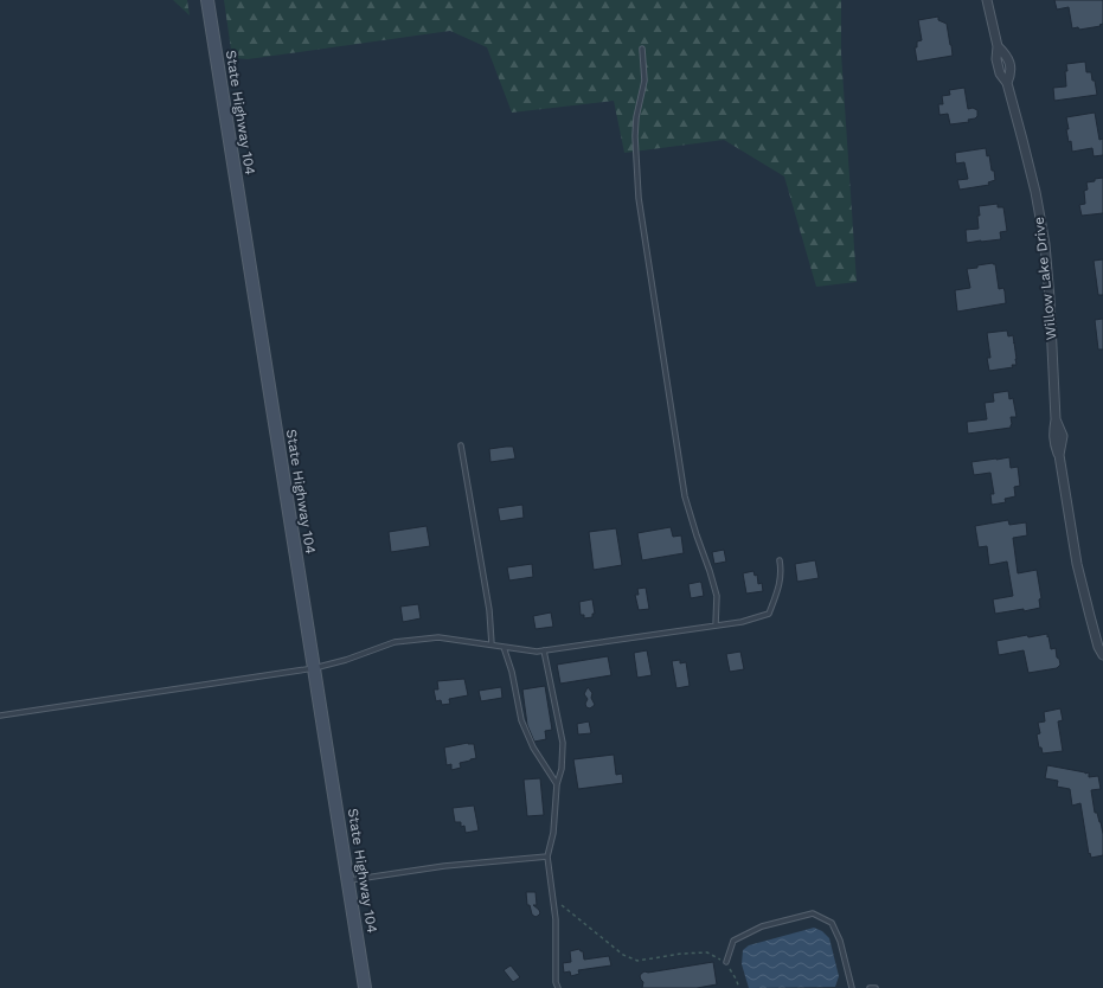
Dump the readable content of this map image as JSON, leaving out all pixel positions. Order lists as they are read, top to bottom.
{
  "streets": {
    "main road": ["State Highway 104"],
    "street": ["Willow Lake Drive"]
  }
}
